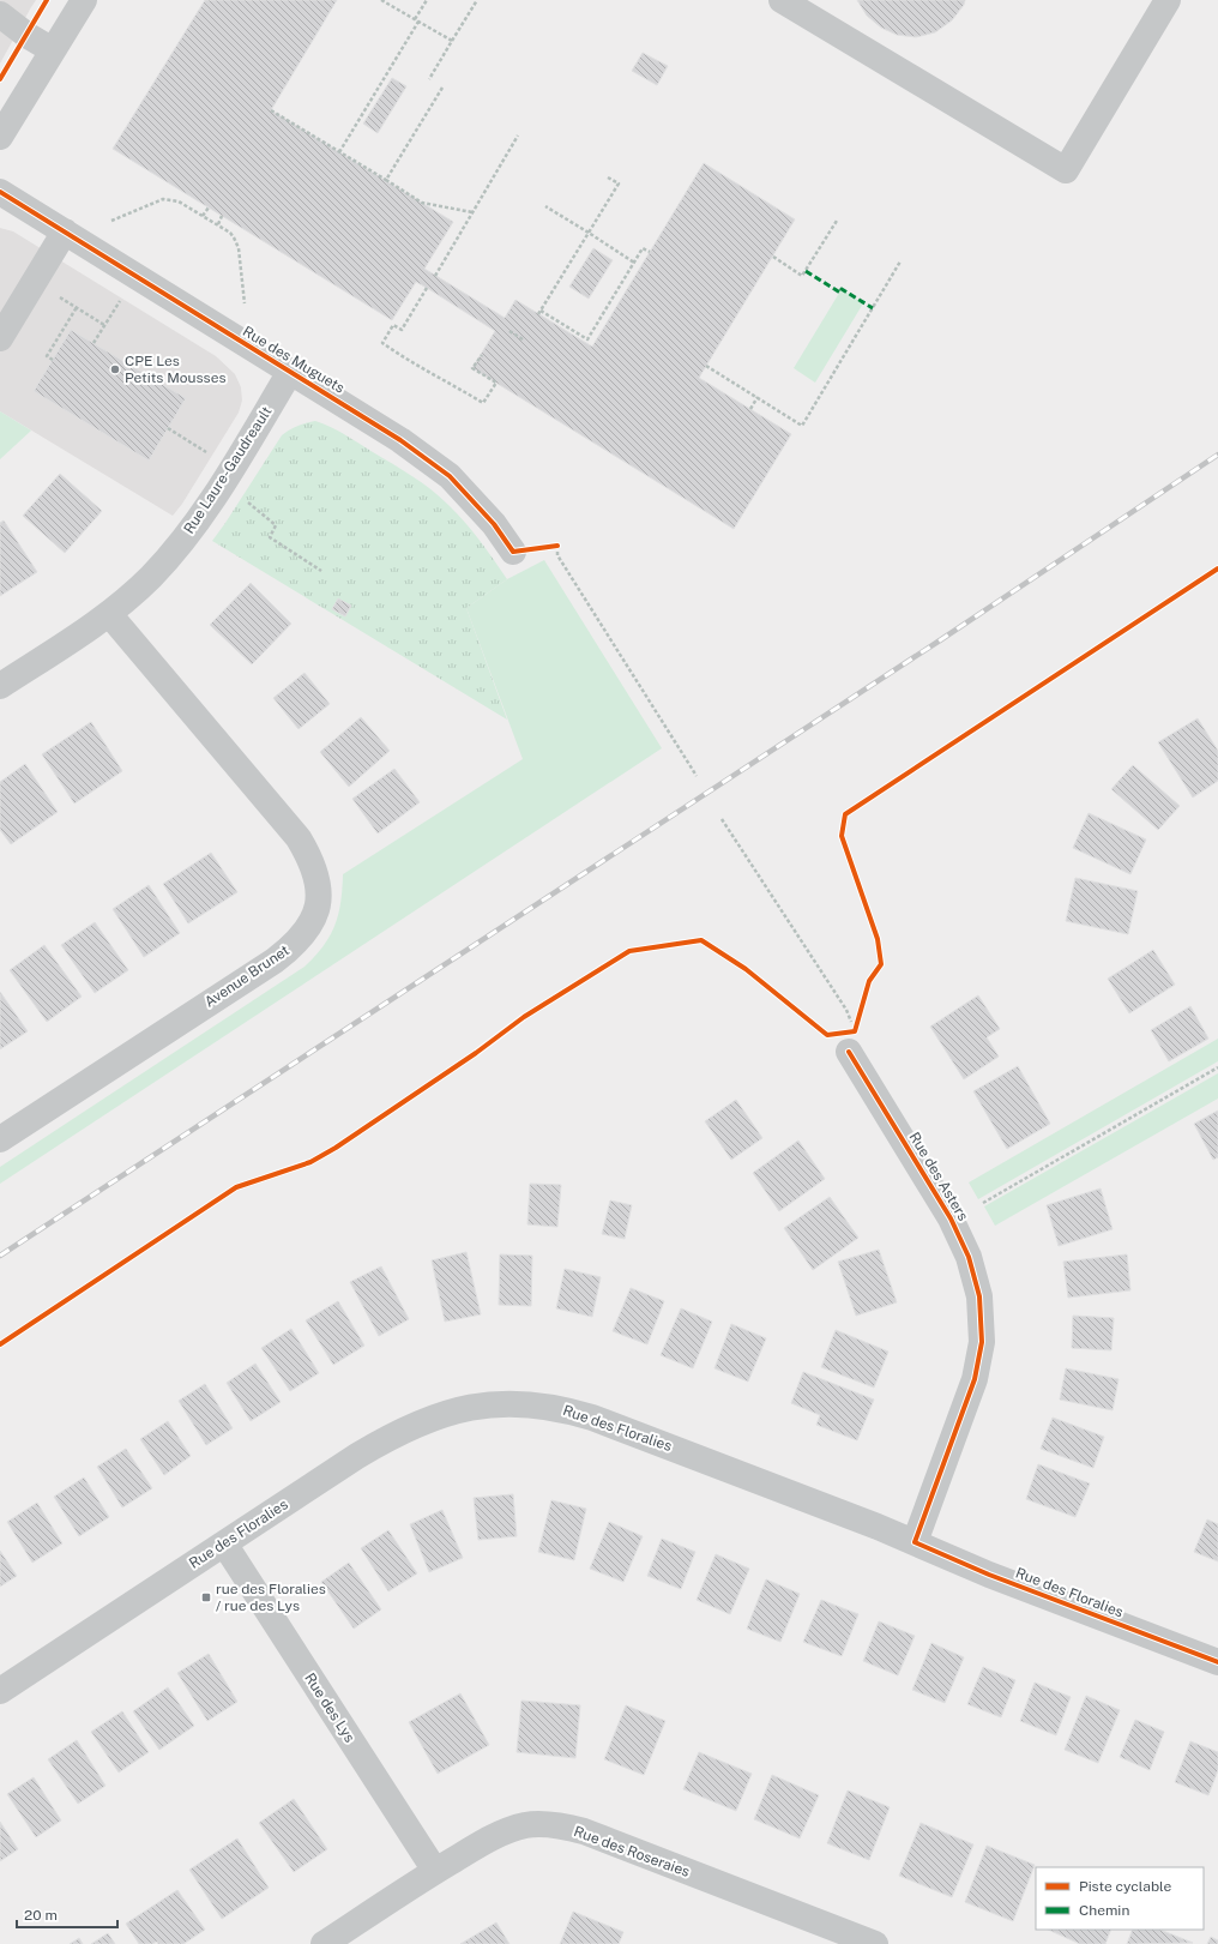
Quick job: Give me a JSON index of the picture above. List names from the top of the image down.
{
  "streets": {
    "street": [
      "Rue des Muguets",
      "Rue Laure-Gaudreault",
      "Avenue Brunet",
      "Rue des Asters",
      "Rue des Floralies",
      "Rue des Lys",
      "Rue des Roseraies"
    ]
  },
  "crossings": [
    ["Rue des Muguets", "Rue Laure-Gaudreault"],
    ["Rue Laure-Gaudreault", "Avenue Brunet"],
    ["Rue des Asters", "Rue des Floralies"],
    ["Rue des Floralies", "Rue des Lys"],
    ["Rue des Lys", "Rue des Roseraies"]
  ],
  "places": {
    "other": ["CPE Les Petits Mousses"],
    "transit": ["rue des Floralies / rue des Lys"]
  },
  "legend": ["Piste cyclable", "Chemin"],
  "scale_bar": "20 m"
}
